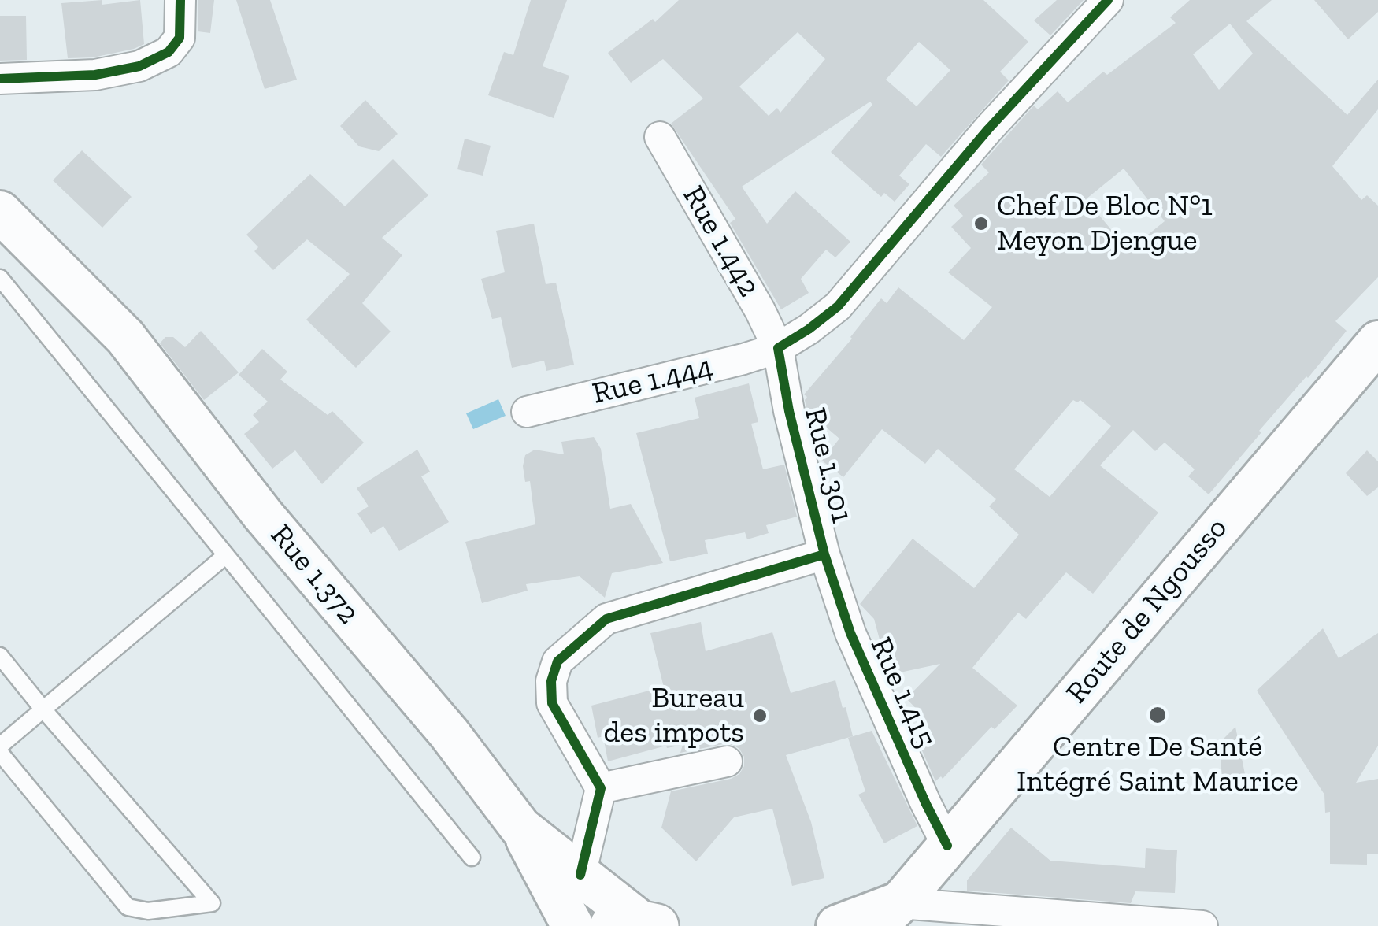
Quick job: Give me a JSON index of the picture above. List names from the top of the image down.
{
  "streets": {
    "main road": ["Rue 1.372", "Route de Ngousso"],
    "street": [
      "Rue 1.442",
      "Rue 1.444",
      "Rue 1.301",
      "Rue 1.415"
    ]
  },
  "crossings": [
    ["Rue 1.442", "Rue 1.444"],
    ["Rue 1.442", "Rue 1.301"],
    ["Rue 1.444", "Rue 1.301"],
    ["Rue 1.301", "Rue 1.415"],
    ["Route de Ngousso", "Rue 1.415"]
  ],
  "places": ["Chef De Bloc N°1 Meyon Djengue", "Centre De Santé Intégré Saint Maurice", "Bureau des impots"]
}
